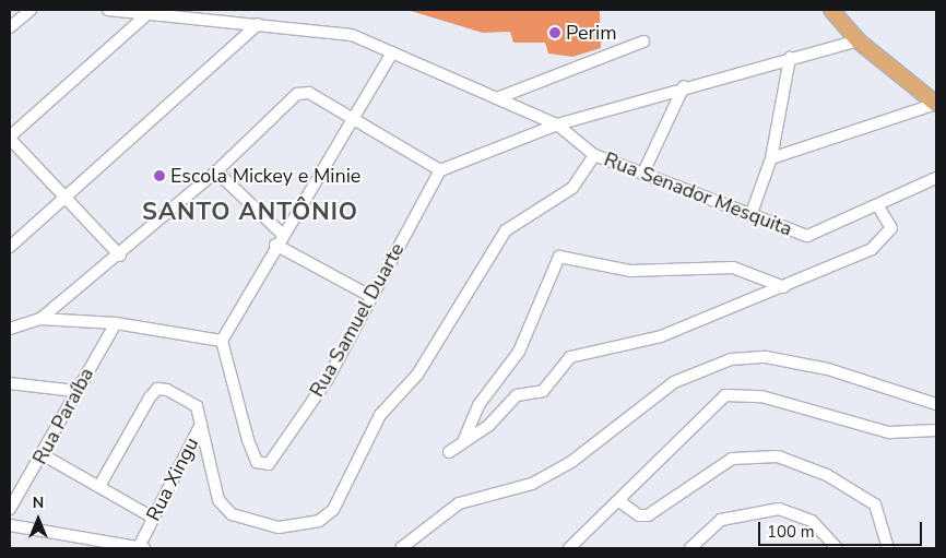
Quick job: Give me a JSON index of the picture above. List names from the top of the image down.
{
  "streets": {
    "street": [
      "Rua Senador Mesquita",
      "Rua Samuel Duarte",
      "Rua Paraíba",
      "Rua Xingu"
    ]
  },
  "districts": ["SANTO ANTÔNIO"],
  "places": ["Perim", "Escola Mickey e Minie"],
  "scale_bar": "100 m",
  "north": "top"
}
